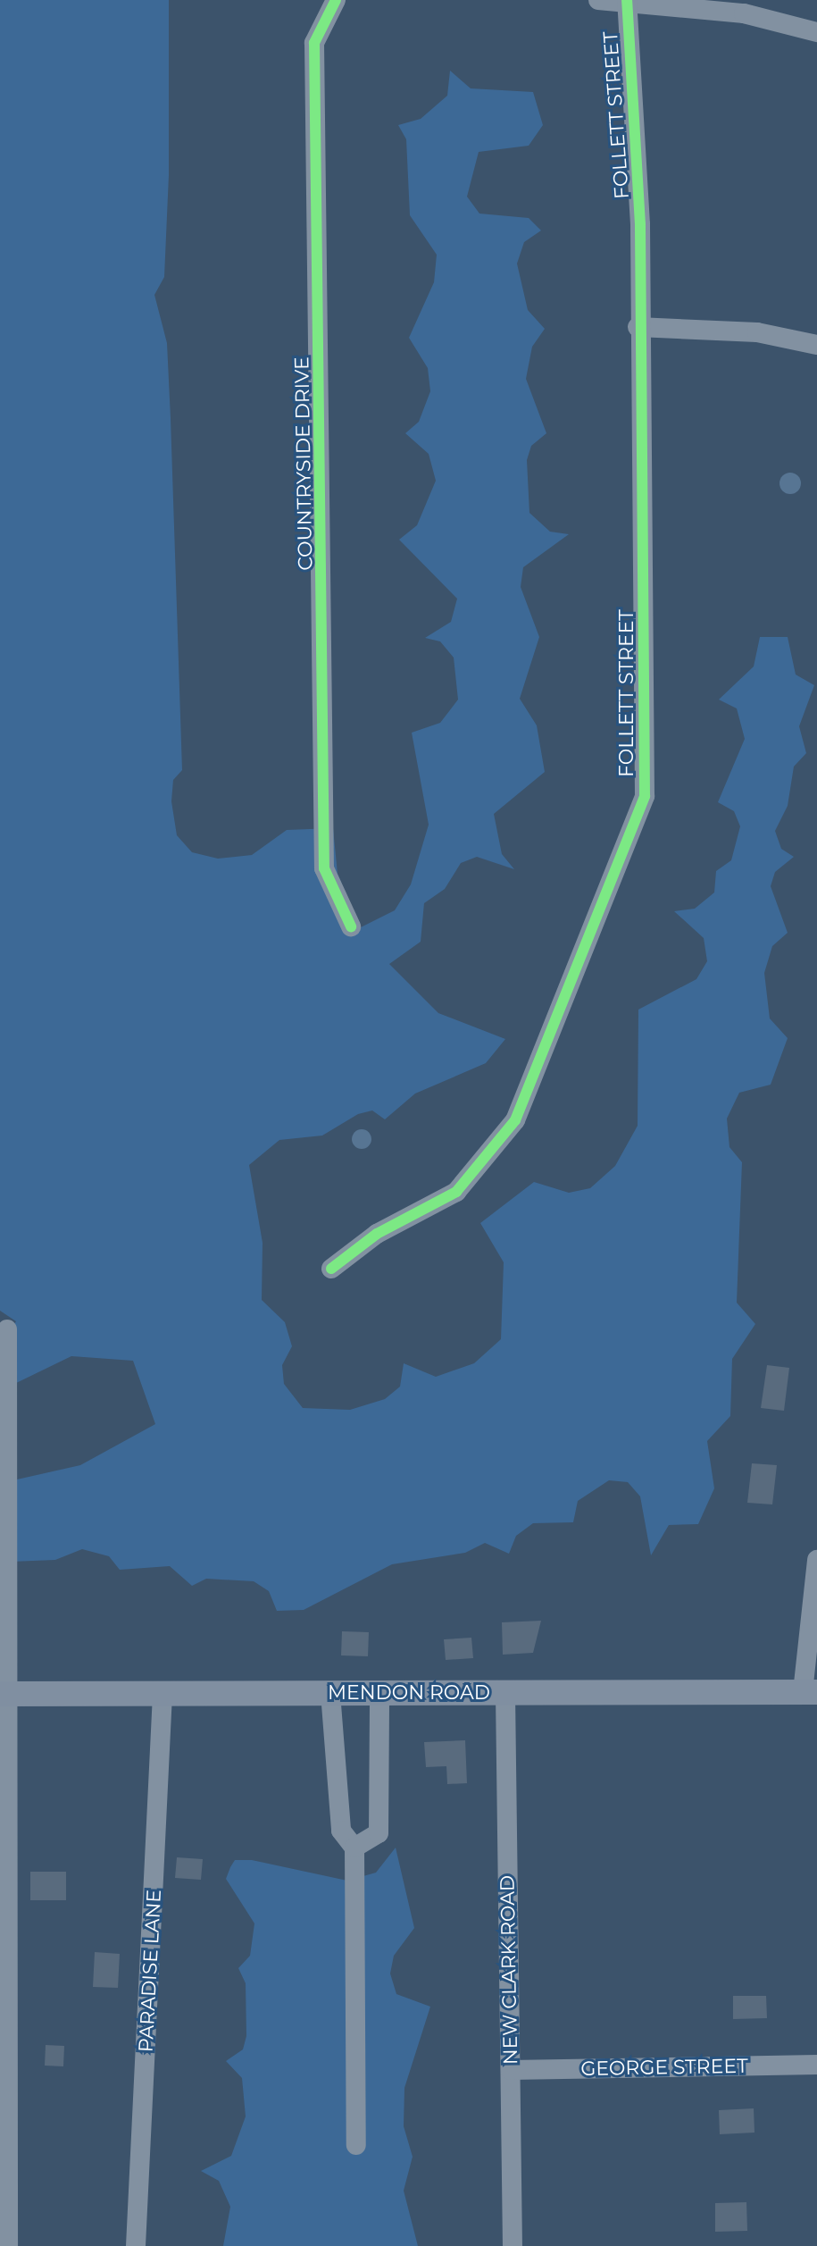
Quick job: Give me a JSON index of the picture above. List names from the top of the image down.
{
  "streets": {
    "main road": ["MENDON ROAD"],
    "street": [
      "FOLLETT STREET",
      "COUNTRYSIDE DRIVE",
      "NEW CLARK ROAD",
      "PARADISE LANE",
      "GEORGE STREET"
    ]
  },
  "crossings": [
    ["MENDON ROAD", "NEW CLARK ROAD"],
    ["MENDON ROAD", "PARADISE LANE"],
    ["NEW CLARK ROAD", "GEORGE STREET"]
  ]
}
